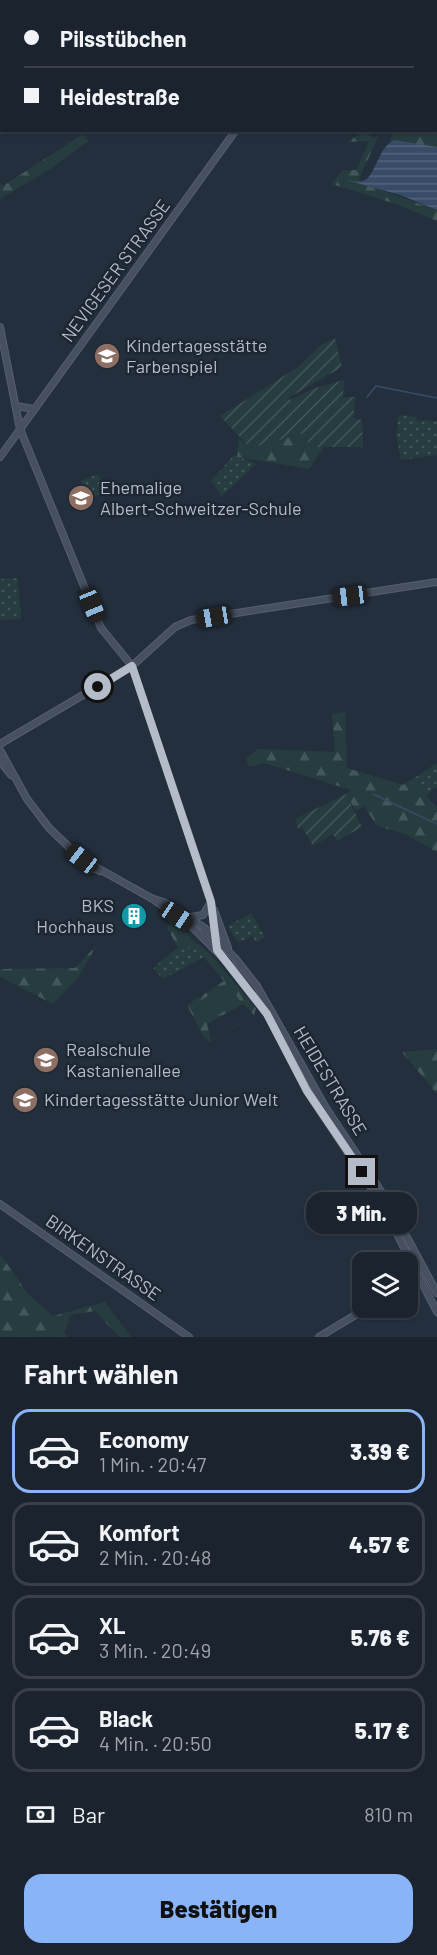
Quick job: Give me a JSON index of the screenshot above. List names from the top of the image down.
{
  "streets": {
    "main road": ["NEVIGESER STRASSE", "HEIDESTRASSE", "BIRKENSTRASSE"]
  },
  "places": {
    "school or university": [
      "Kindertagesstätte Farbenspiel",
      "Ehemalige Albert-Schweitzer-Schule",
      "Realschule Kastanienallee",
      "Kindertagesstätte Junior Welt"
    ],
    "building": ["BKS Hochhaus"]
  },
  "page": {
    "banner": ["Pilsstübchen", "Heidestraße"],
    "bubble": "3 Min.",
    "heading": "Fahrt wählen",
    "list": [
      {
        "name": "Economy",
        "note": "1 Min. · 20:47",
        "value": "3.39 €"
      },
      {
        "name": "Komfort",
        "note": "2 Min. · 20:48",
        "value": "4.57 €"
      },
      {
        "name": "XL",
        "note": "3 Min. · 20:49",
        "value": "5.76 €"
      },
      {
        "name": "Black",
        "note": "4 Min. · 20:50",
        "value": "5.17 €"
      }
    ],
    "pay": ["Bar", "810 m"],
    "buttons": "Bestätigen"
  }
}
